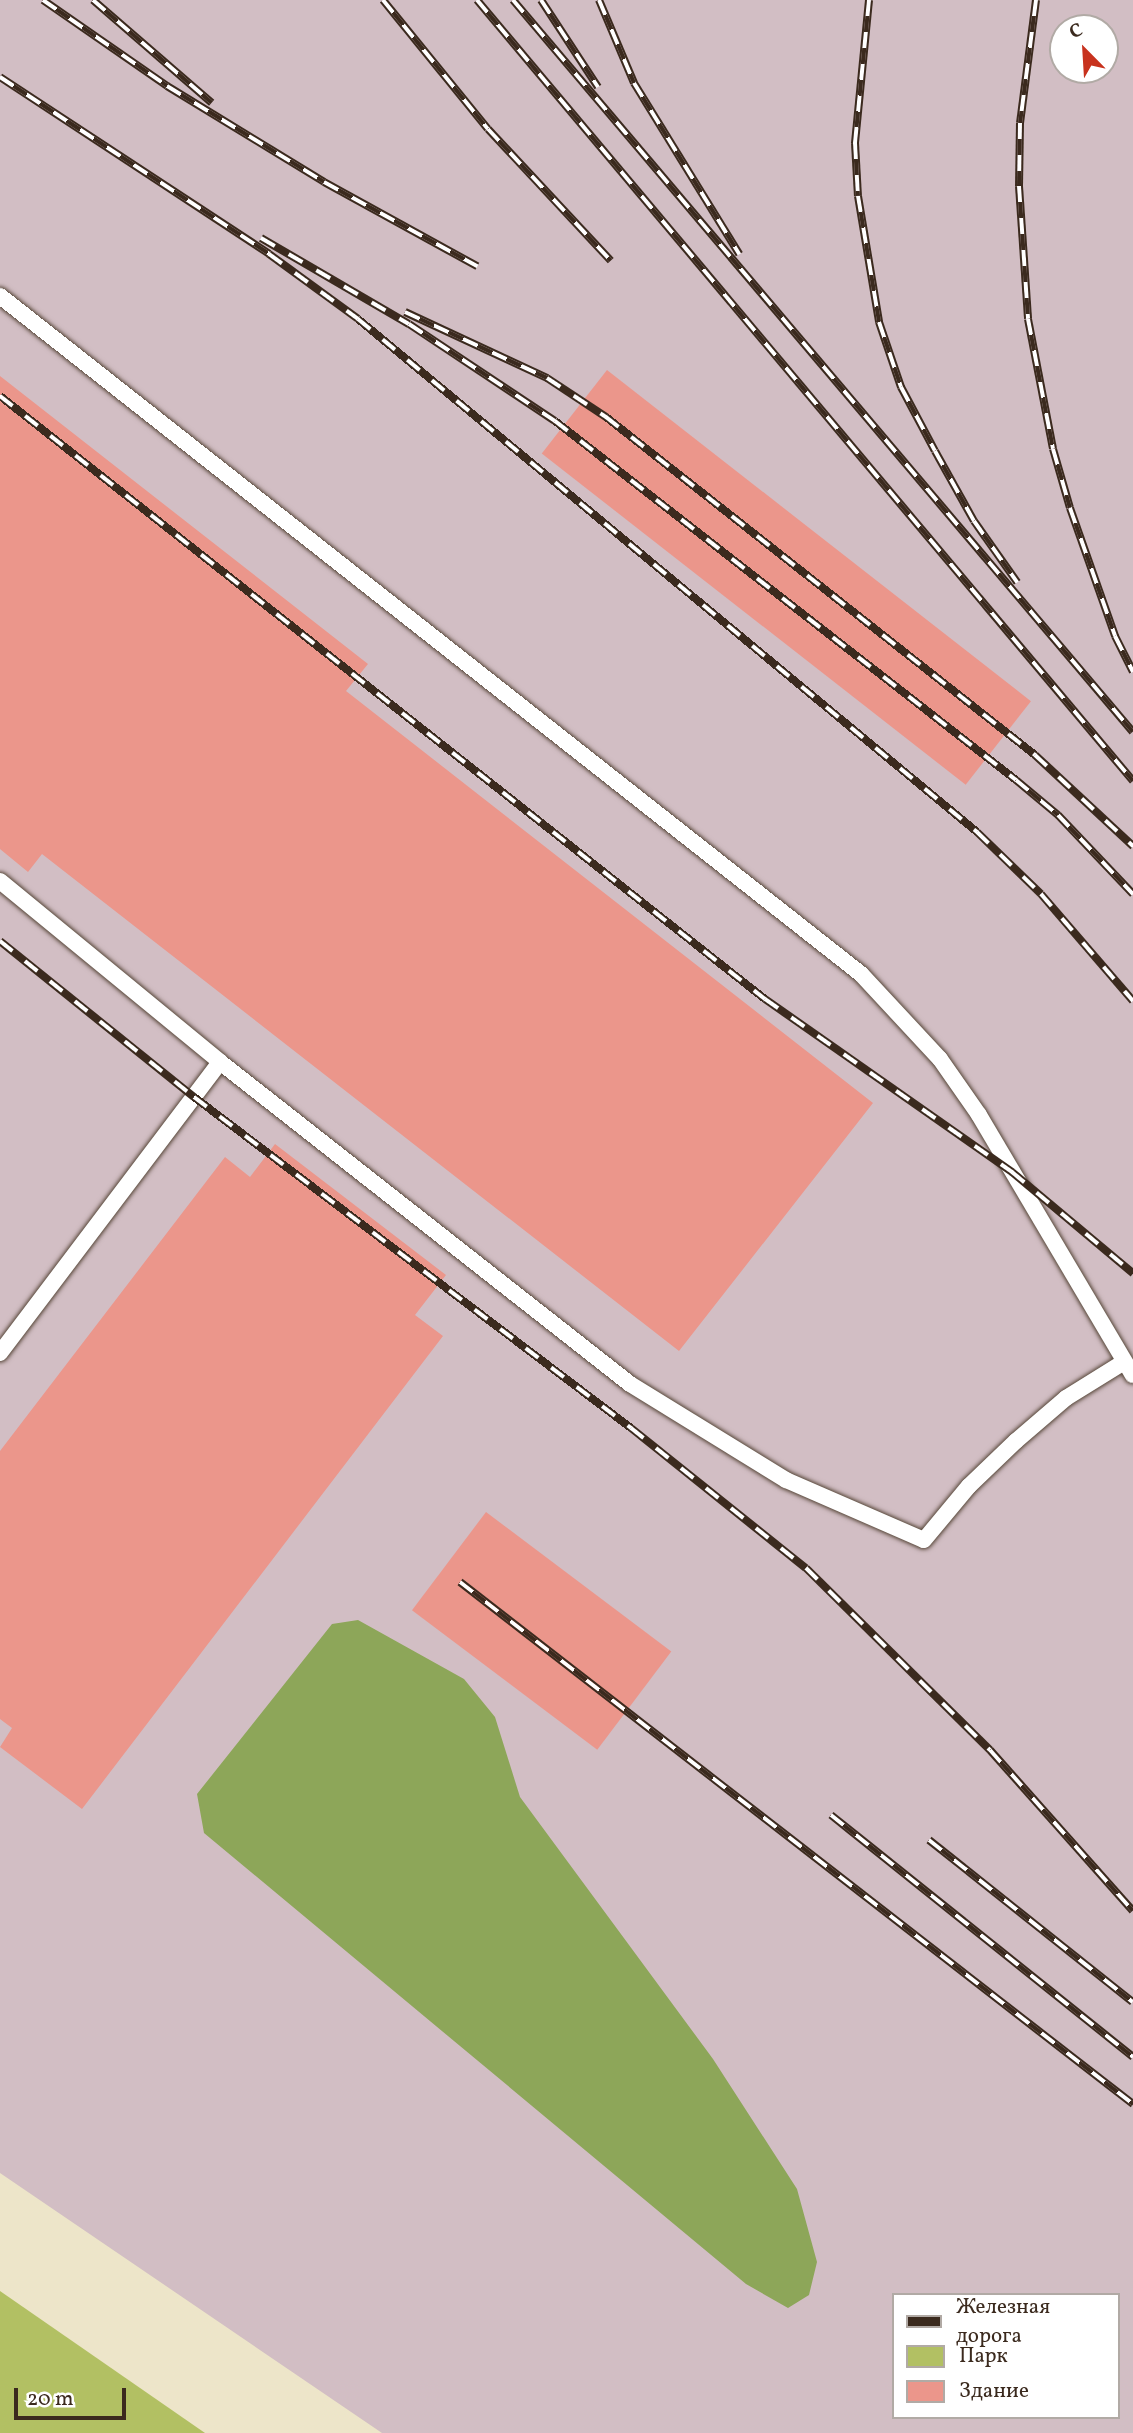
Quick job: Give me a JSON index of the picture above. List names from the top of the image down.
{
  "legend": ["Железная дорога", "Парк", "Здание"],
  "scale_bar": "20 m",
  "north": "top left"
}
